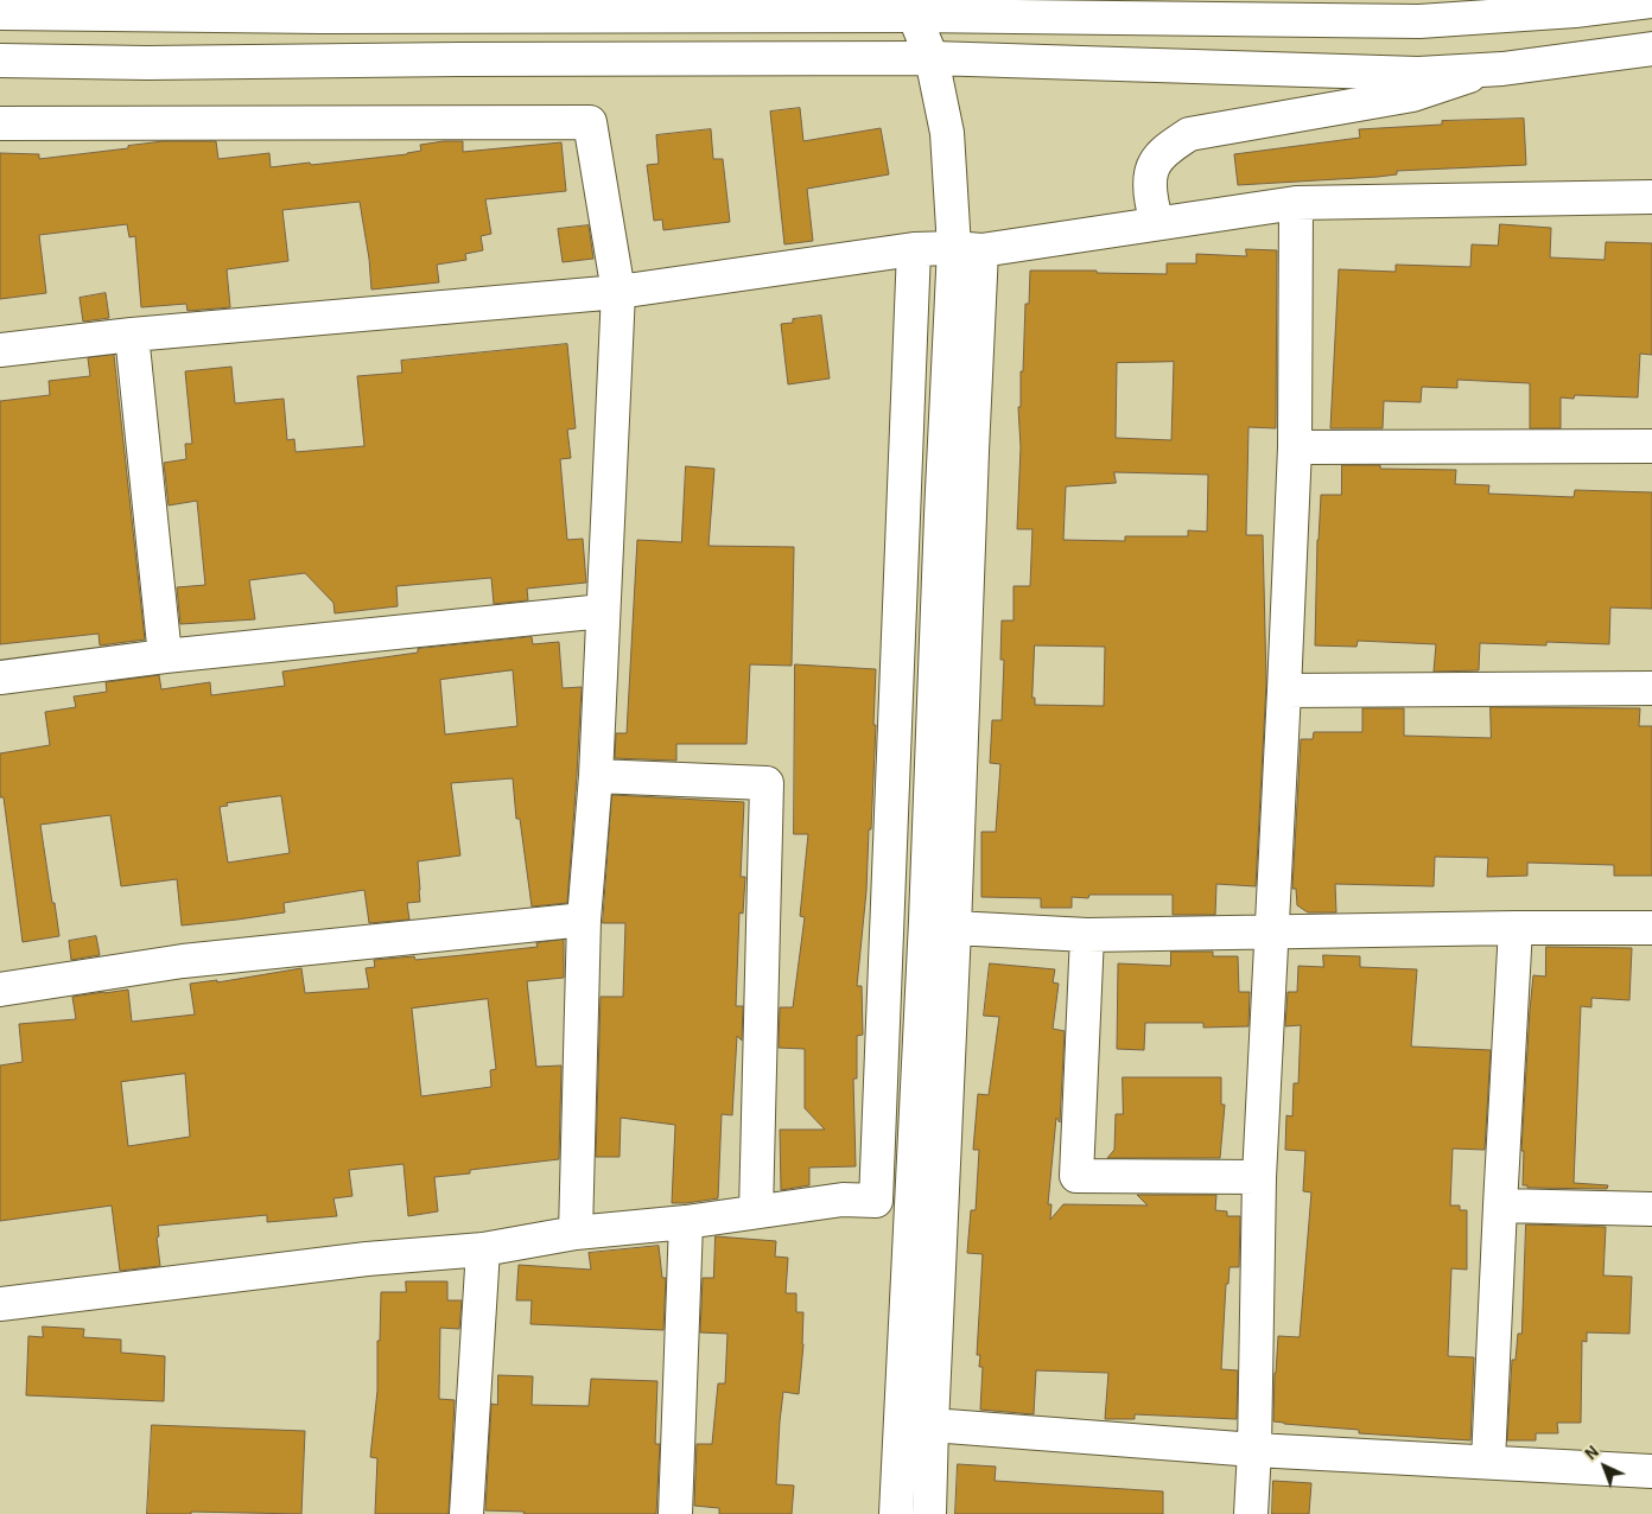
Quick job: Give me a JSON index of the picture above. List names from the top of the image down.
{
  "north": "top left"
}
